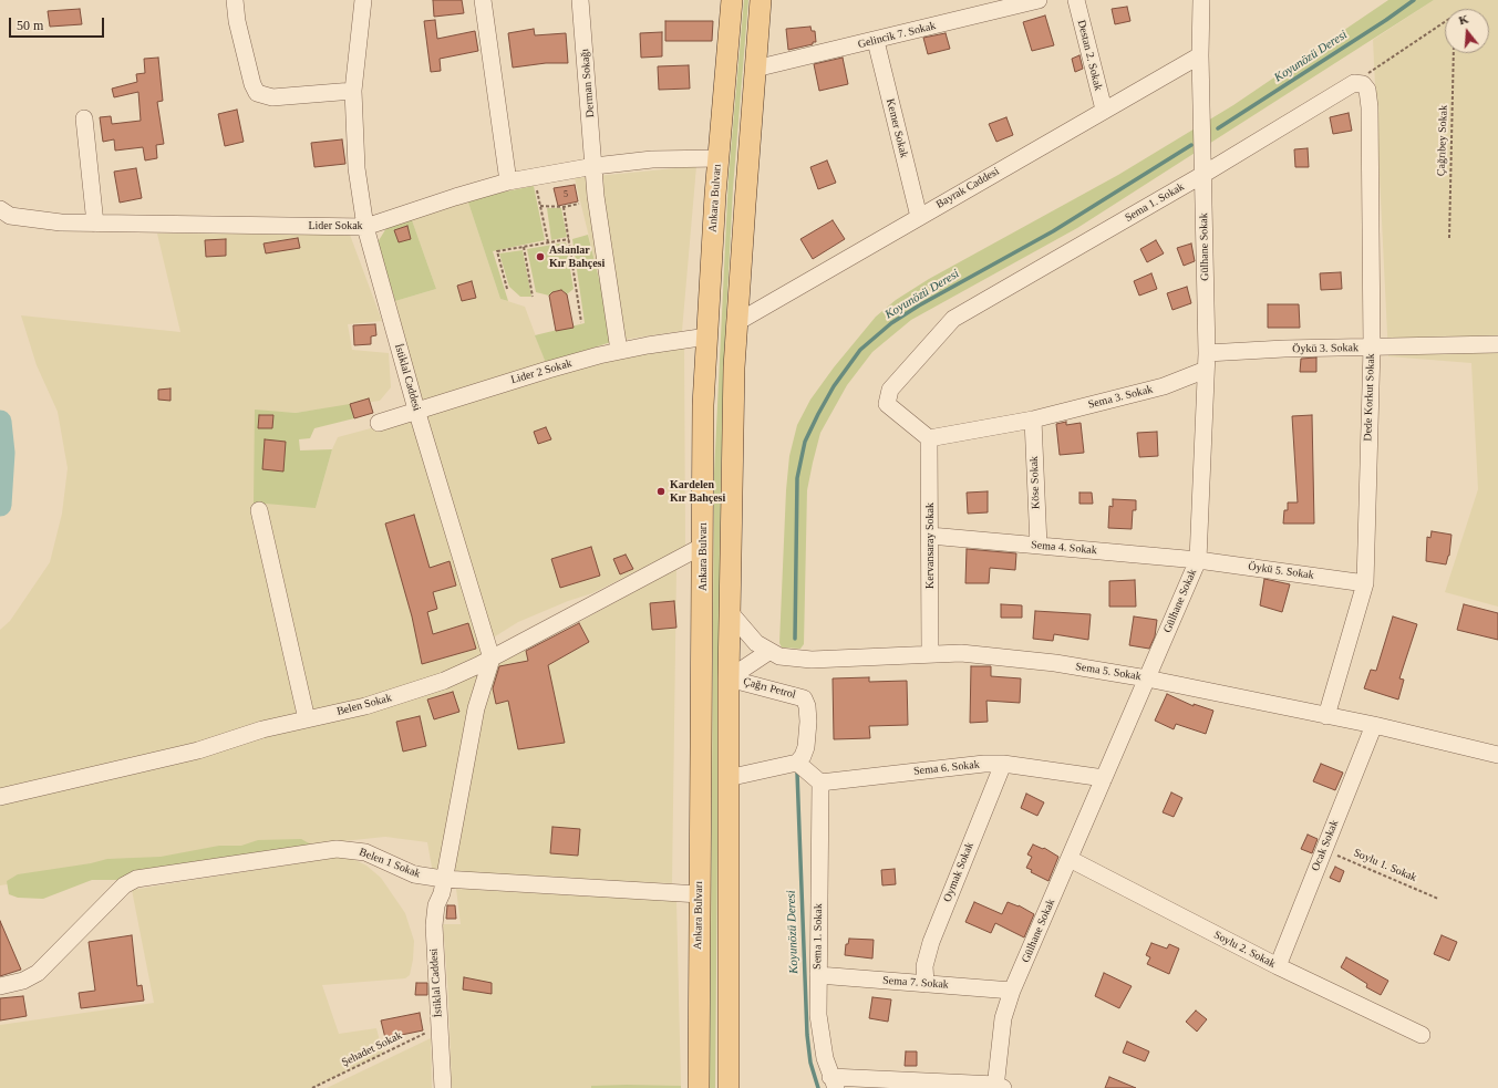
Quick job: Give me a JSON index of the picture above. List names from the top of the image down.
{
  "streets": {
    "main road": ["Ankara Bulvarı"],
    "street": [
      "Gelincik 7. Sokak",
      "Destan 2. Sokak",
      "Derman Sokağı",
      "Kemer Sokak",
      "Bayrak Caddesi",
      "Sema 1. Sokak",
      "Lider Sokak",
      "Gülhane Sokak",
      "Öykü 3. Sokak",
      "Lider 2 Sokak",
      "İstiklal Caddesi",
      "Sema 3. Sokak",
      "Dede Korkut Sokak",
      "Köse Sokak",
      "Kervansaray Sokak",
      "Sema 4. Sokak",
      "Öykü 5. Sokak",
      "Sema 5. Sokak",
      "Çağrı Petrol",
      "Belen Sokak",
      "Sema 6. Sokak",
      "Ocak Sokak",
      "Belen 1 Sokak",
      "Oymak Sokak",
      "Soylu 2. Sokak",
      "Sema 7. Sokak"
    ],
    "path": ["Çağrıbey Sokak", "Soylu 1. Sokak", "Şehadet Sokak"]
  },
  "crossings": [
    ["Gelincik 7. Sokak", "Kemer Sokak"],
    ["Destan 2. Sokak", "Bayrak Caddesi"],
    ["Derman Sokağı", "Lider Sokak"],
    ["Derman Sokağı", "Lider 2 Sokak"],
    ["Kemer Sokak", "Bayrak Caddesi"],
    ["Bayrak Caddesi", "Gülhane Sokak"],
    ["Ankara Bulvarı", "Lider Sokak"],
    ["Ankara Bulvarı", "Lider 2 Sokak"],
    ["Ankara Bulvarı", "Belen Sokak"],
    ["Ankara Bulvarı", "Belen 1 Sokak"],
    ["Sema 1. Sokak", "Gülhane Sokak"],
    ["Sema 1. Sokak", "Sema 3. Sokak"],
    ["Sema 1. Sokak", "Dede Korkut Sokak"],
    ["Sema 1. Sokak", "Kervansaray Sokak"],
    ["Sema 1. Sokak", "Sema 6. Sokak"],
    ["Sema 1. Sokak", "Sema 7. Sokak"],
    ["Lider Sokak", "İstiklal Caddesi"],
    ["Gülhane Sokak", "Öykü 3. Sokak"],
    ["Gülhane Sokak", "Sema 3. Sokak"],
    ["Gülhane Sokak", "Sema 4. Sokak"],
    ["Gülhane Sokak", "Öykü 5. Sokak"],
    ["Gülhane Sokak", "Sema 5. Sokak"],
    ["Gülhane Sokak", "Sema 6. Sokak"],
    ["Gülhane Sokak", "Soylu 2. Sokak"],
    ["Gülhane Sokak", "Sema 7. Sokak"],
    ["Öykü 3. Sokak", "Sema 3. Sokak"],
    ["Öykü 3. Sokak", "Dede Korkut Sokak"],
    ["Lider 2 Sokak", "İstiklal Caddesi"],
    ["İstiklal Caddesi", "Belen Sokak"],
    ["İstiklal Caddesi", "Belen 1 Sokak"],
    ["İstiklal Caddesi", "Şehadet Sokak"],
    ["Sema 3. Sokak", "Köse Sokak"],
    ["Sema 3. Sokak", "Kervansaray Sokak"],
    ["Dede Korkut Sokak", "Öykü 5. Sokak"],
    ["Dede Korkut Sokak", "Sema 5. Sokak"],
    ["Köse Sokak", "Sema 4. Sokak"],
    ["Kervansaray Sokak", "Sema 4. Sokak"],
    ["Kervansaray Sokak", "Sema 5. Sokak"],
    ["Sema 4. Sokak", "Öykü 5. Sokak"],
    ["Sema 5. Sokak", "Ocak Sokak"],
    ["Sema 6. Sokak", "Oymak Sokak"],
    ["Ocak Sokak", "Soylu 1. Sokak"],
    ["Ocak Sokak", "Soylu 2. Sokak"],
    ["Oymak Sokak", "Sema 7. Sokak"]
  ],
  "water": ["Koyunözü Deresi"],
  "places": ["Aslanlar Kır Bahçesi", "Kardelen Kır Bahçesi"],
  "house_numbers": ["5"],
  "scale_bar": "50 m",
  "north": "top"
}
